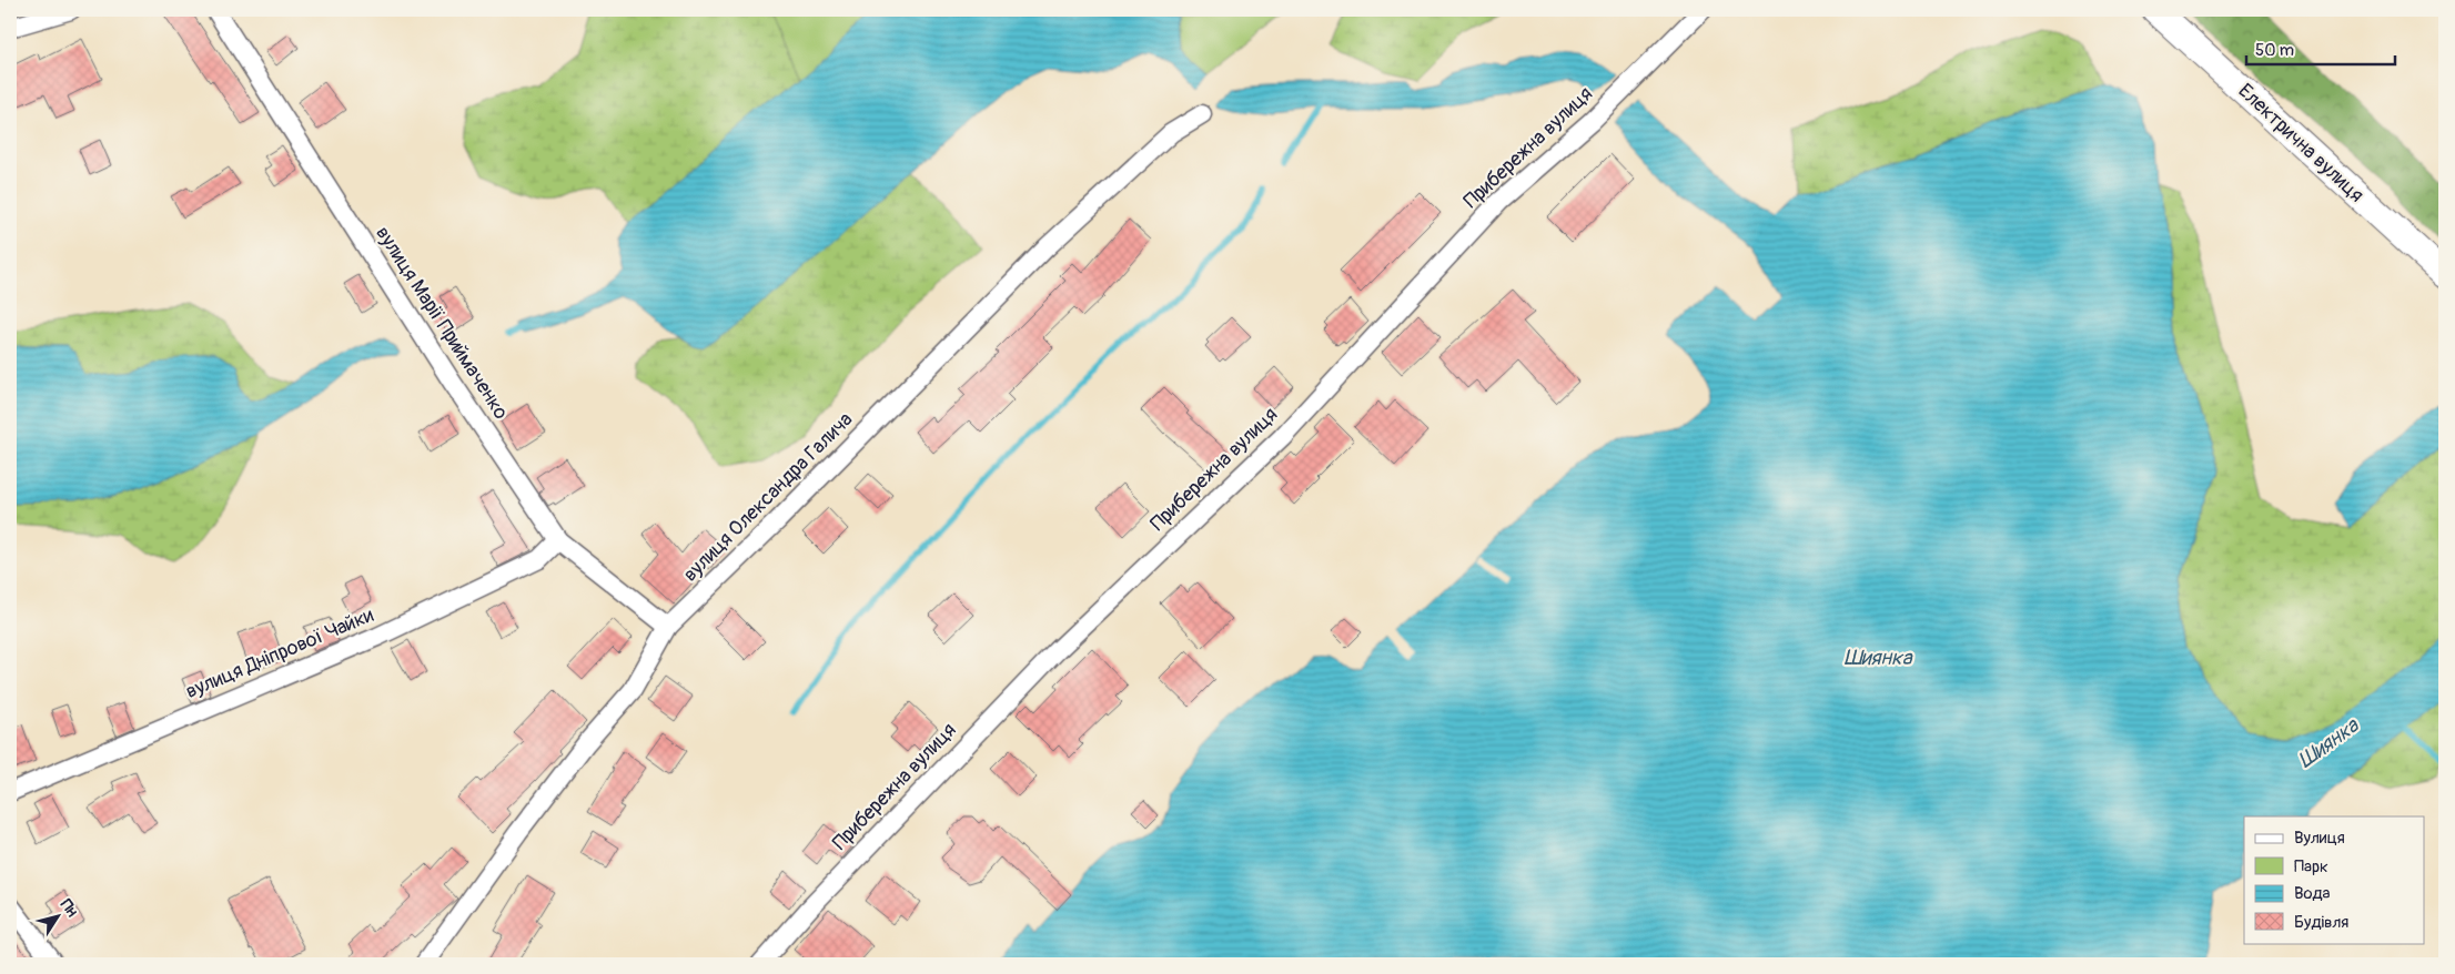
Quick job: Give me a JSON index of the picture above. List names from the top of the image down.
{
  "streets": {
    "street": [
      "Електрична вулиця",
      "Прибережна вулиця",
      "вулиця Марії Приймаченко",
      "вулиця Олександра Галича",
      "вулиця Дніпрової Чайки"
    ]
  },
  "crossings": [
    ["вулиця Марії Приймаченко", "вулиця Олександра Галича"],
    ["вулиця Марії Приймаченко", "вулиця Дніпрової Чайки"]
  ],
  "water": ["Шиянка"],
  "legend": [
    "Вулиця",
    "Парк",
    "Вода",
    "Будівля"
  ],
  "scale_bar": "50 m",
  "north": "top right"
}
